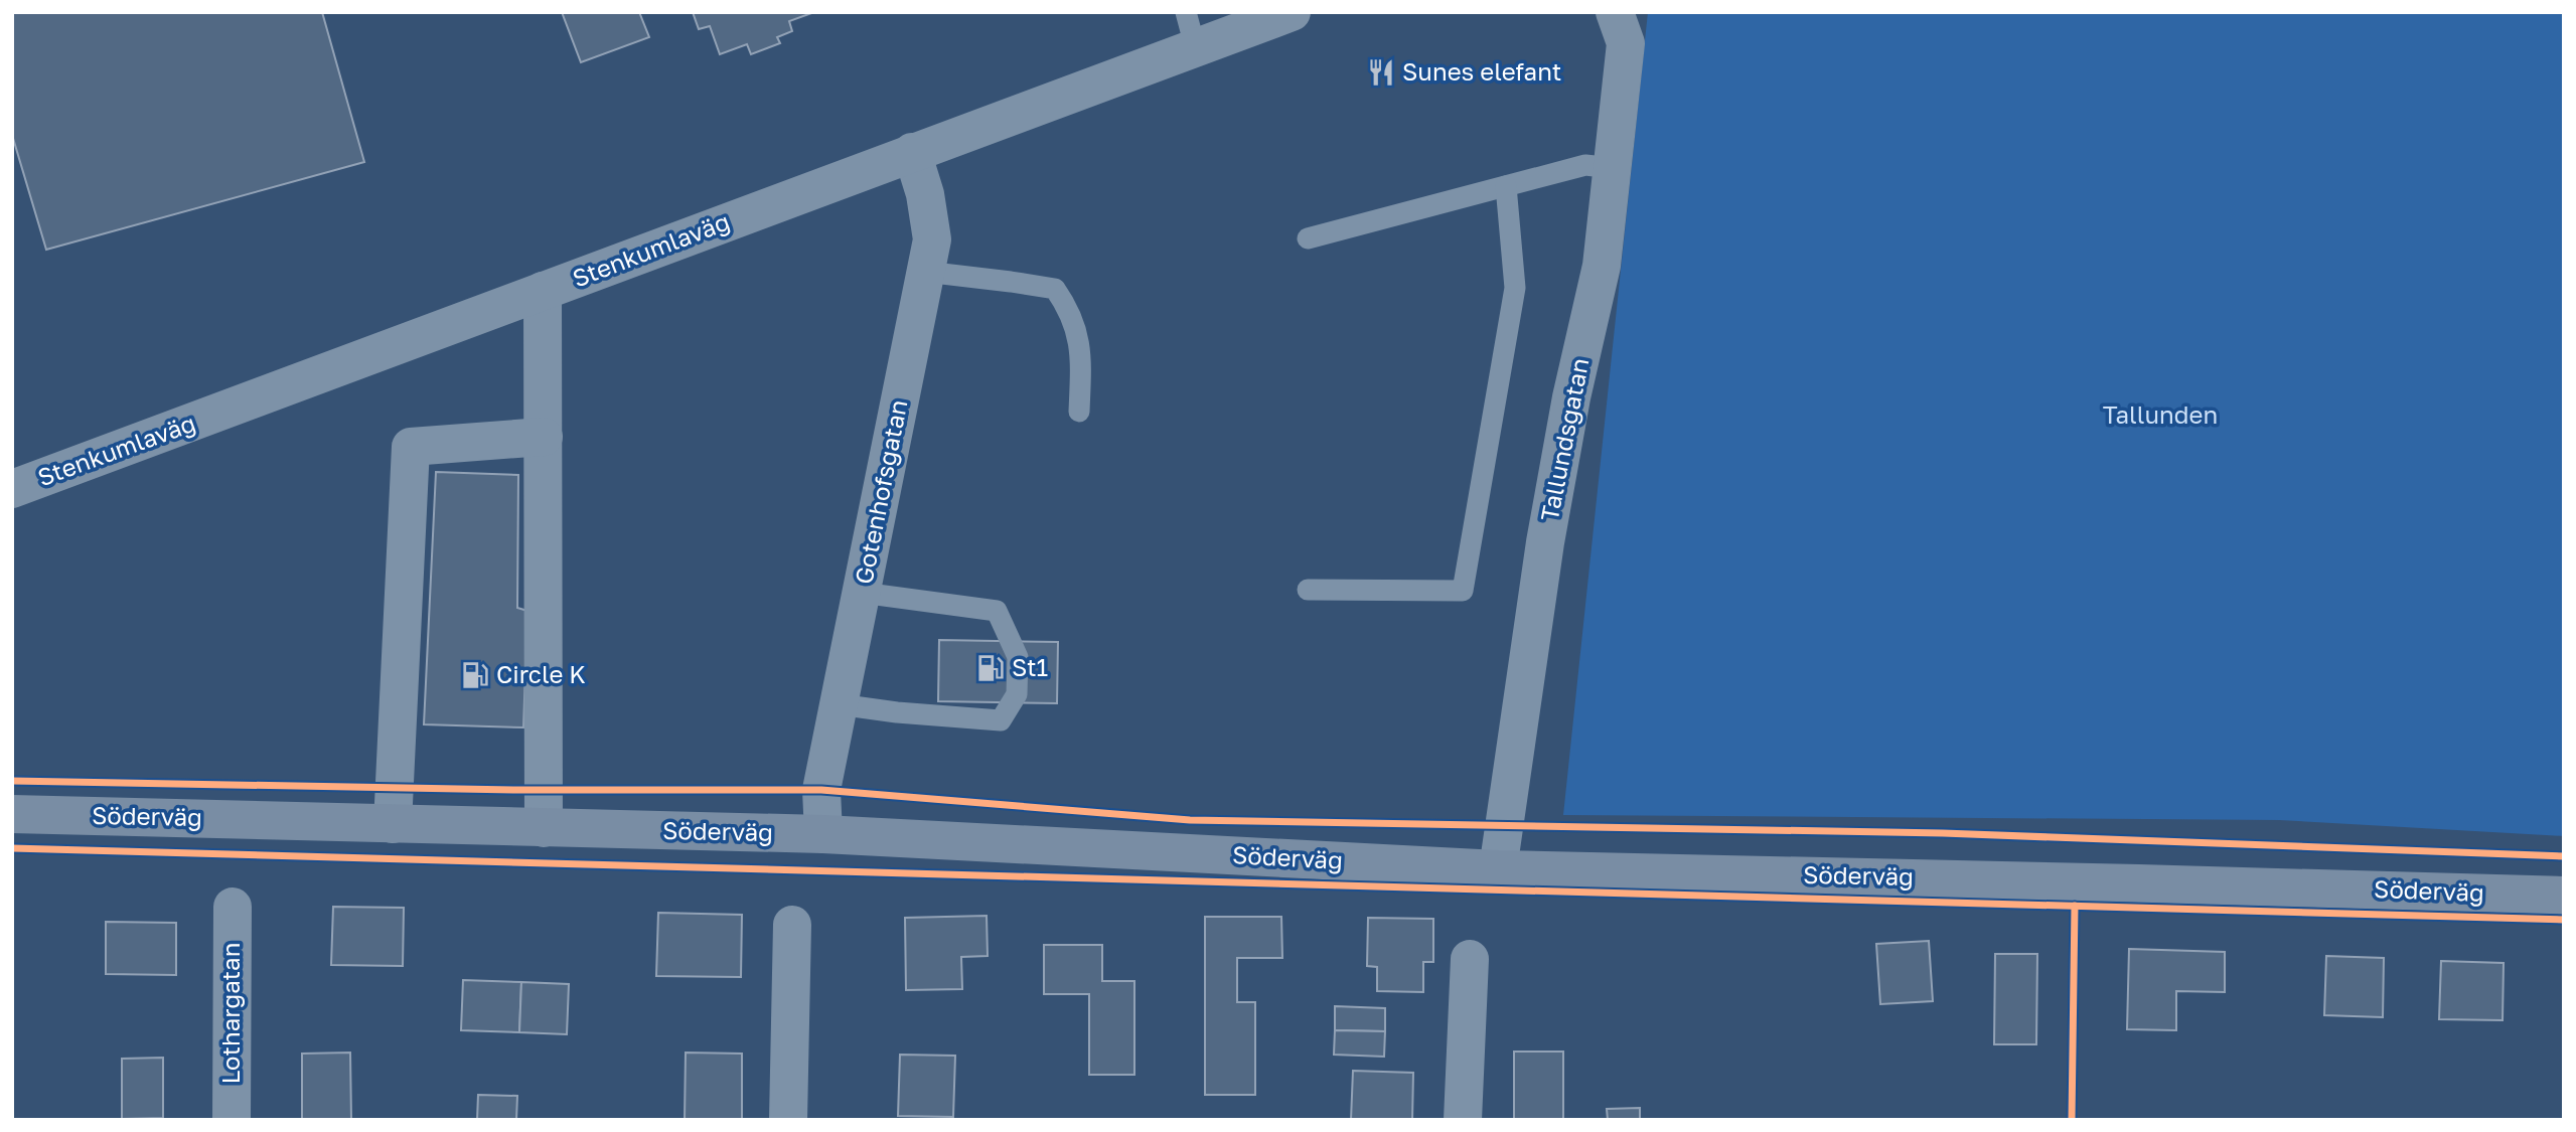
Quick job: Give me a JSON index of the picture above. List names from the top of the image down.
{
  "streets": {
    "main road": ["Söderväg"],
    "street": [
      "Stenkumlaväg",
      "Tallundsgatan",
      "Gotenhofsgatan",
      "Lothargatan"
    ]
  },
  "crossings": [
    ["Stenkumlaväg", "Gotenhofsgatan"],
    ["Tallundsgatan", "Söderväg"],
    ["Gotenhofsgatan", "Söderväg"]
  ],
  "parks": ["Tallunden"],
  "places": {
    "restaurant": ["Sunes elefant"],
    "fuel station": ["St1", "Circle K"]
  }
}
